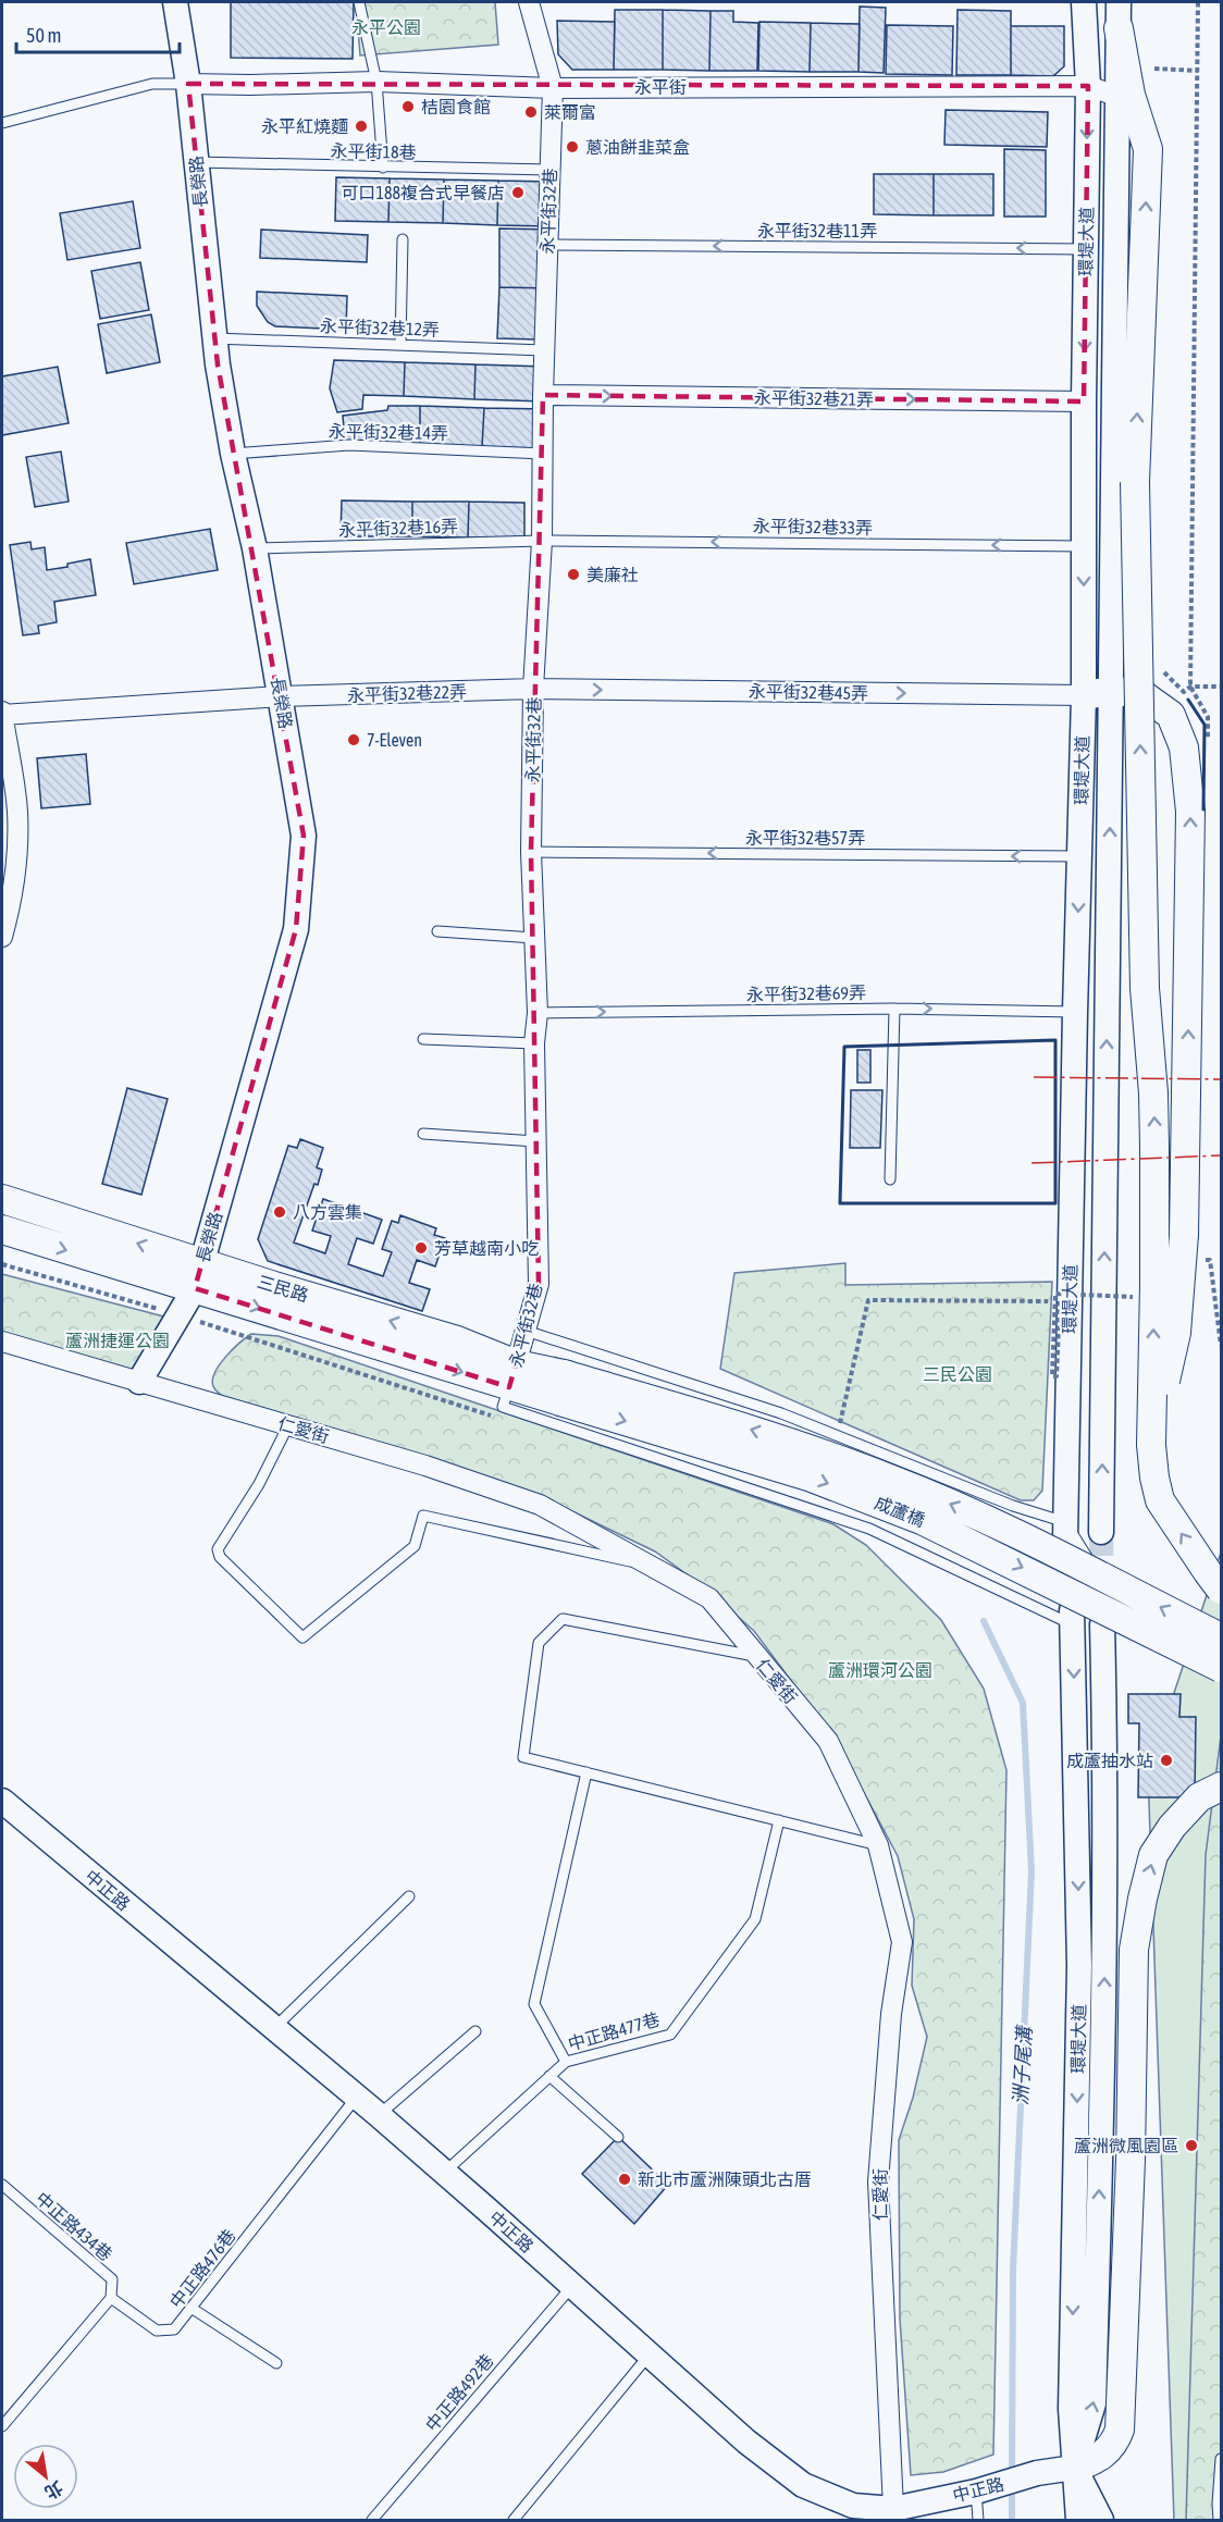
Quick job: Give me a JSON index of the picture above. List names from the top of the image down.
{
  "streets": {
    "main road": ["三民路", "成蘆橋"],
    "street": [
      "永平街",
      "長榮路",
      "永平街32巷",
      "環堤大道",
      "永平街32巷21弄",
      "永平街32巷45弄",
      "永平街32巷22弄",
      "仁愛街",
      "中正路"
    ],
    "lane": [
      "永平街18巷",
      "永平街32巷11弄",
      "永平街32巷12弄",
      "永平街32巷14弄",
      "永平街32巷33弄",
      "永平街32巷16弄",
      "永平街32巷57弄",
      "永平街32巷69弄",
      "中正路477巷",
      "中正路434巷",
      "中正路476巷",
      "中正路492巷"
    ]
  },
  "crossings": [
    ["永平街", "長榮路"],
    ["永平街", "永平街32巷"],
    ["永平街", "環堤大道"],
    ["永平街18巷", "長榮路"],
    ["永平街18巷", "永平街32巷"],
    ["長榮路", "永平街32巷12弄"],
    ["長榮路", "永平街32巷14弄"],
    ["長榮路", "永平街32巷16弄"],
    ["長榮路", "永平街32巷22弄"],
    ["長榮路", "三民路"],
    ["長榮路", "仁愛街"],
    ["永平街32巷", "永平街32巷11弄"],
    ["永平街32巷", "永平街32巷12弄"],
    ["永平街32巷", "永平街32巷21弄"],
    ["永平街32巷", "永平街32巷14弄"],
    ["永平街32巷", "永平街32巷33弄"],
    ["永平街32巷", "永平街32巷16弄"],
    ["永平街32巷", "永平街32巷45弄"],
    ["永平街32巷", "永平街32巷22弄"],
    ["永平街32巷", "永平街32巷57弄"],
    ["永平街32巷", "永平街32巷69弄"],
    ["永平街32巷", "三民路"],
    ["永平街32巷11弄", "環堤大道"],
    ["環堤大道", "永平街32巷21弄"],
    ["環堤大道", "永平街32巷33弄"],
    ["環堤大道", "永平街32巷45弄"],
    ["環堤大道", "永平街32巷57弄"],
    ["環堤大道", "永平街32巷69弄"],
    ["環堤大道", "中正路"],
    ["永平街32巷33弄", "永平街32巷16弄"],
    ["永平街32巷45弄", "永平街32巷22弄"],
    ["三民路", "成蘆橋"],
    ["仁愛街", "中正路"],
    ["中正路", "中正路477巷"],
    ["中正路", "中正路476巷"],
    ["中正路", "中正路492巷"],
    ["中正路434巷", "中正路476巷"]
  ],
  "one_way": [
    "永平街32巷11弄",
    "永平街32巷21弄",
    "永平街32巷33弄",
    "永平街32巷45弄",
    "永平街32巷57弄",
    "永平街32巷69弄"
  ],
  "water": ["洲子尾溝"],
  "parks": [
    "永平公園",
    "蘆洲捷運公園",
    "三民公園",
    "蘆洲環河公園"
  ],
  "places": [
    "桔園食館",
    "萊爾富",
    "永平紅燒麵",
    "蔥油餅韭菜盒",
    "可口188複合式早餐店",
    "美廉社",
    "7-Eleven",
    "八方雲集",
    "芳草越南小吃",
    "成蘆抽水站",
    "蘆洲微風園區",
    "新北市蘆洲陳頭北古厝"
  ],
  "scale_bar": "50 m",
  "north": "bottom right"
}
